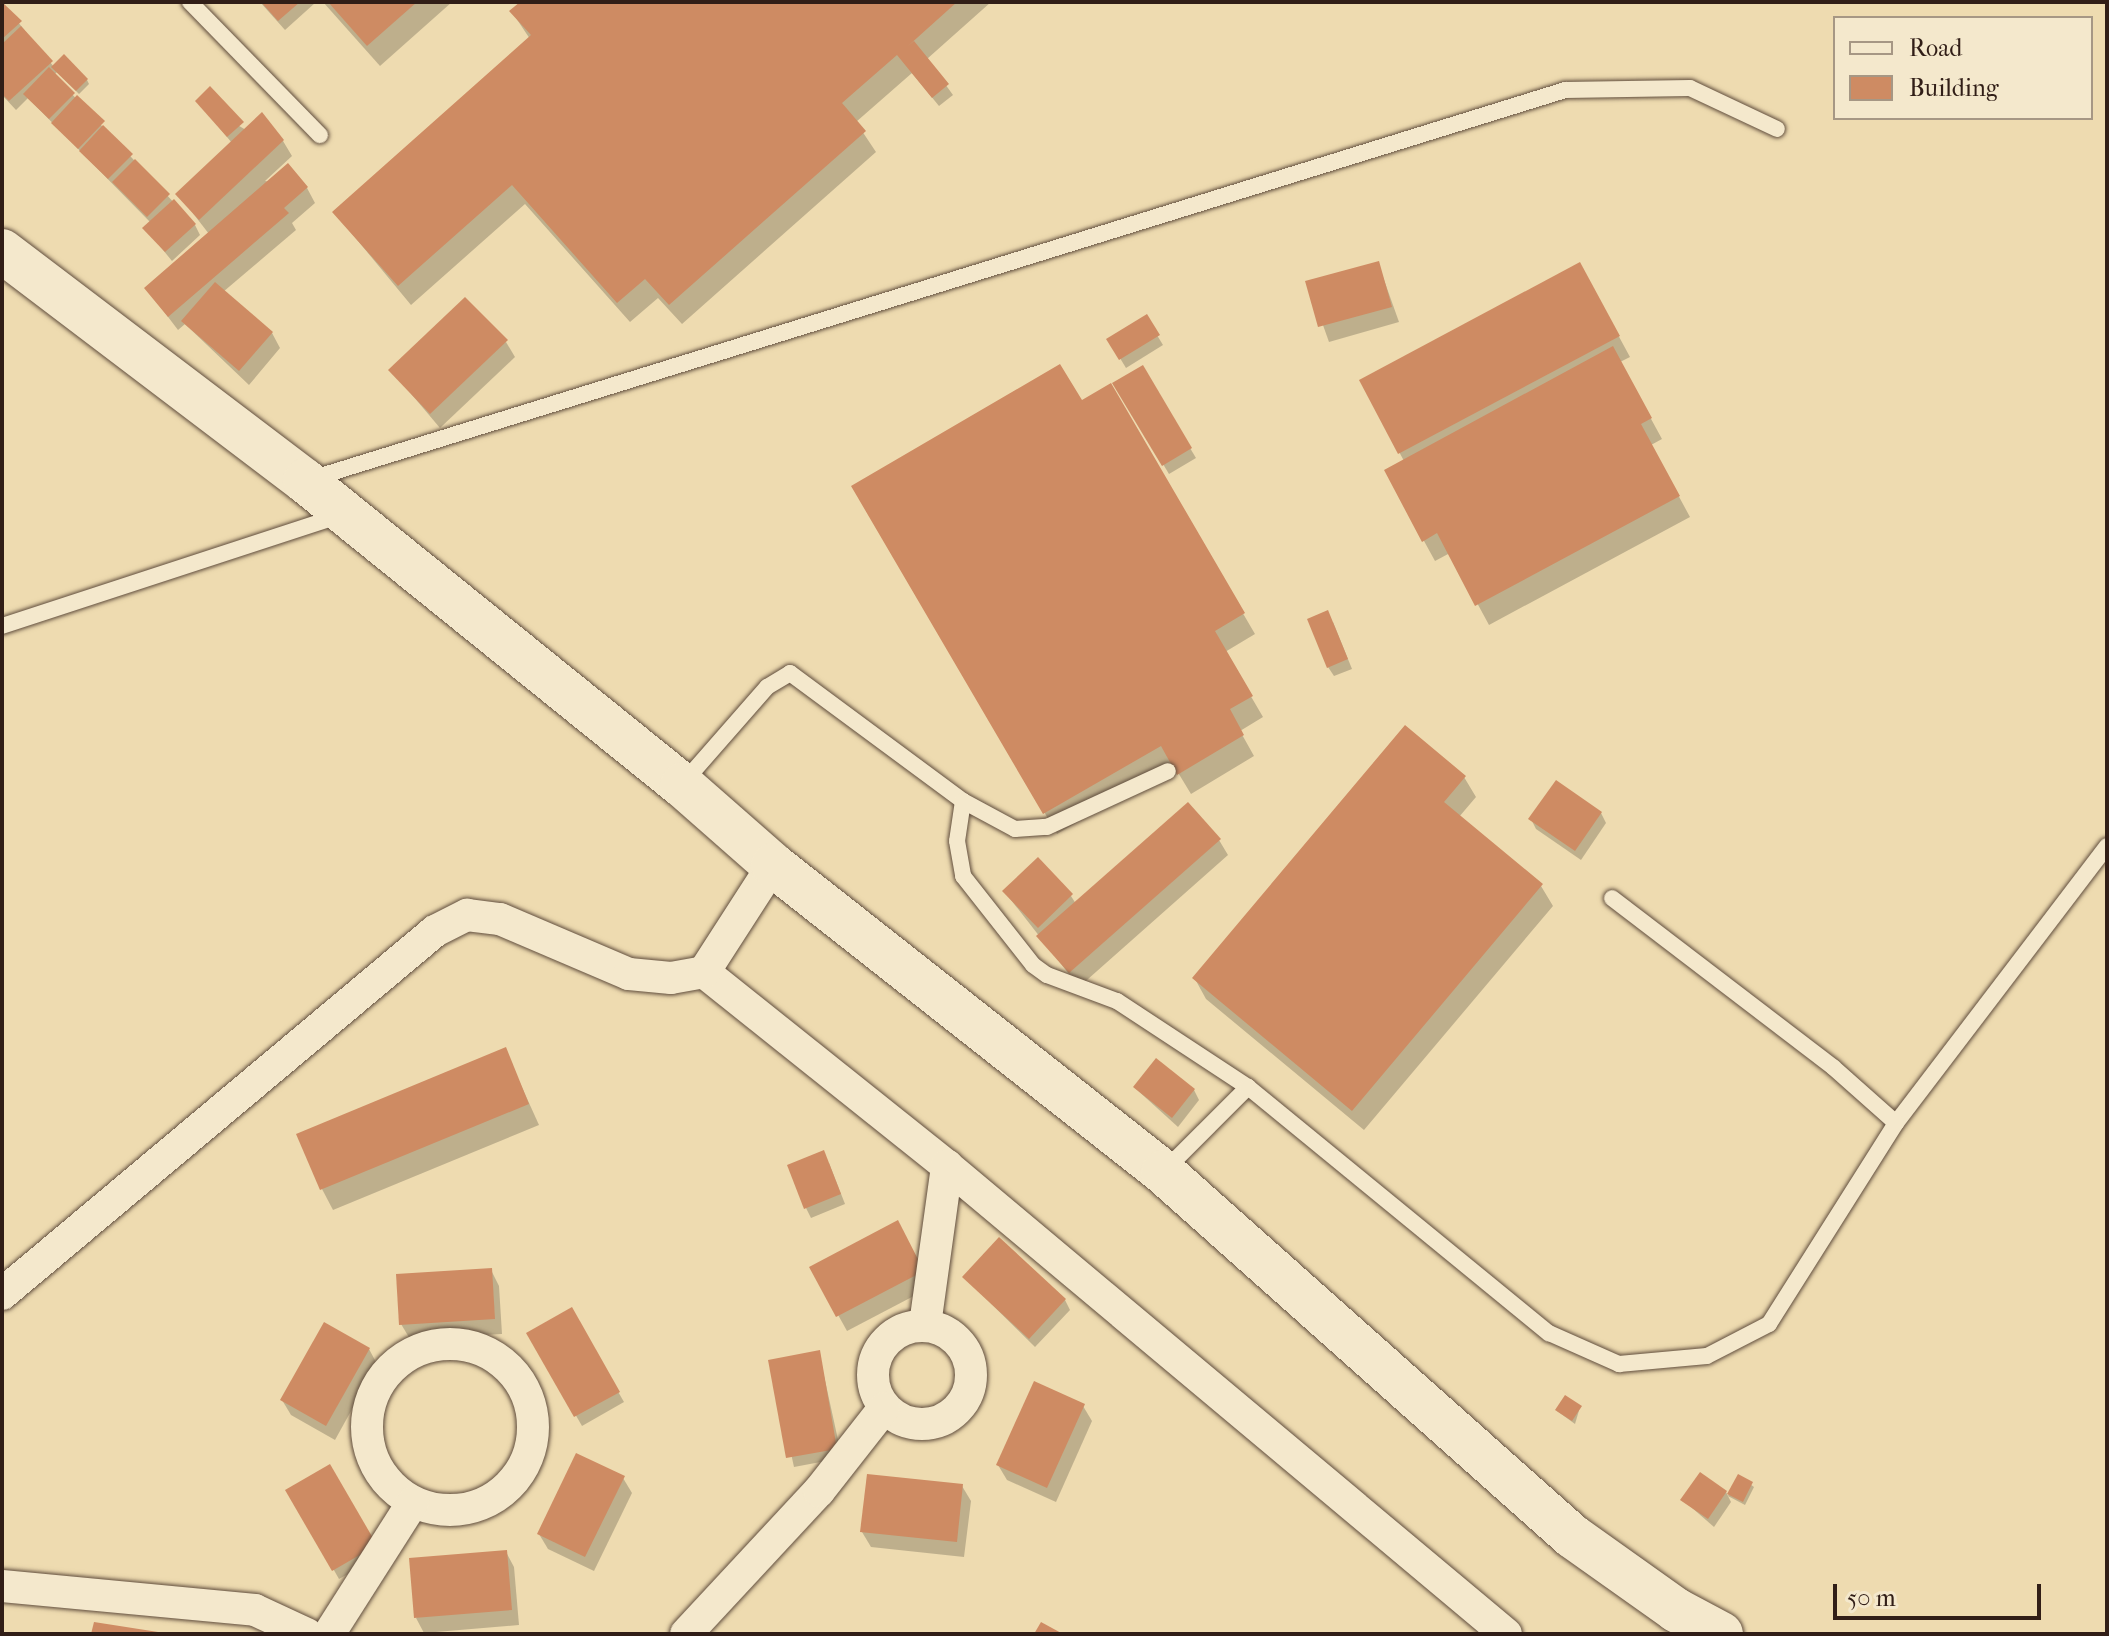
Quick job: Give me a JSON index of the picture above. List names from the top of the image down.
{
  "legend": ["Road", "Building"],
  "scale_bar": "50 m"
}
